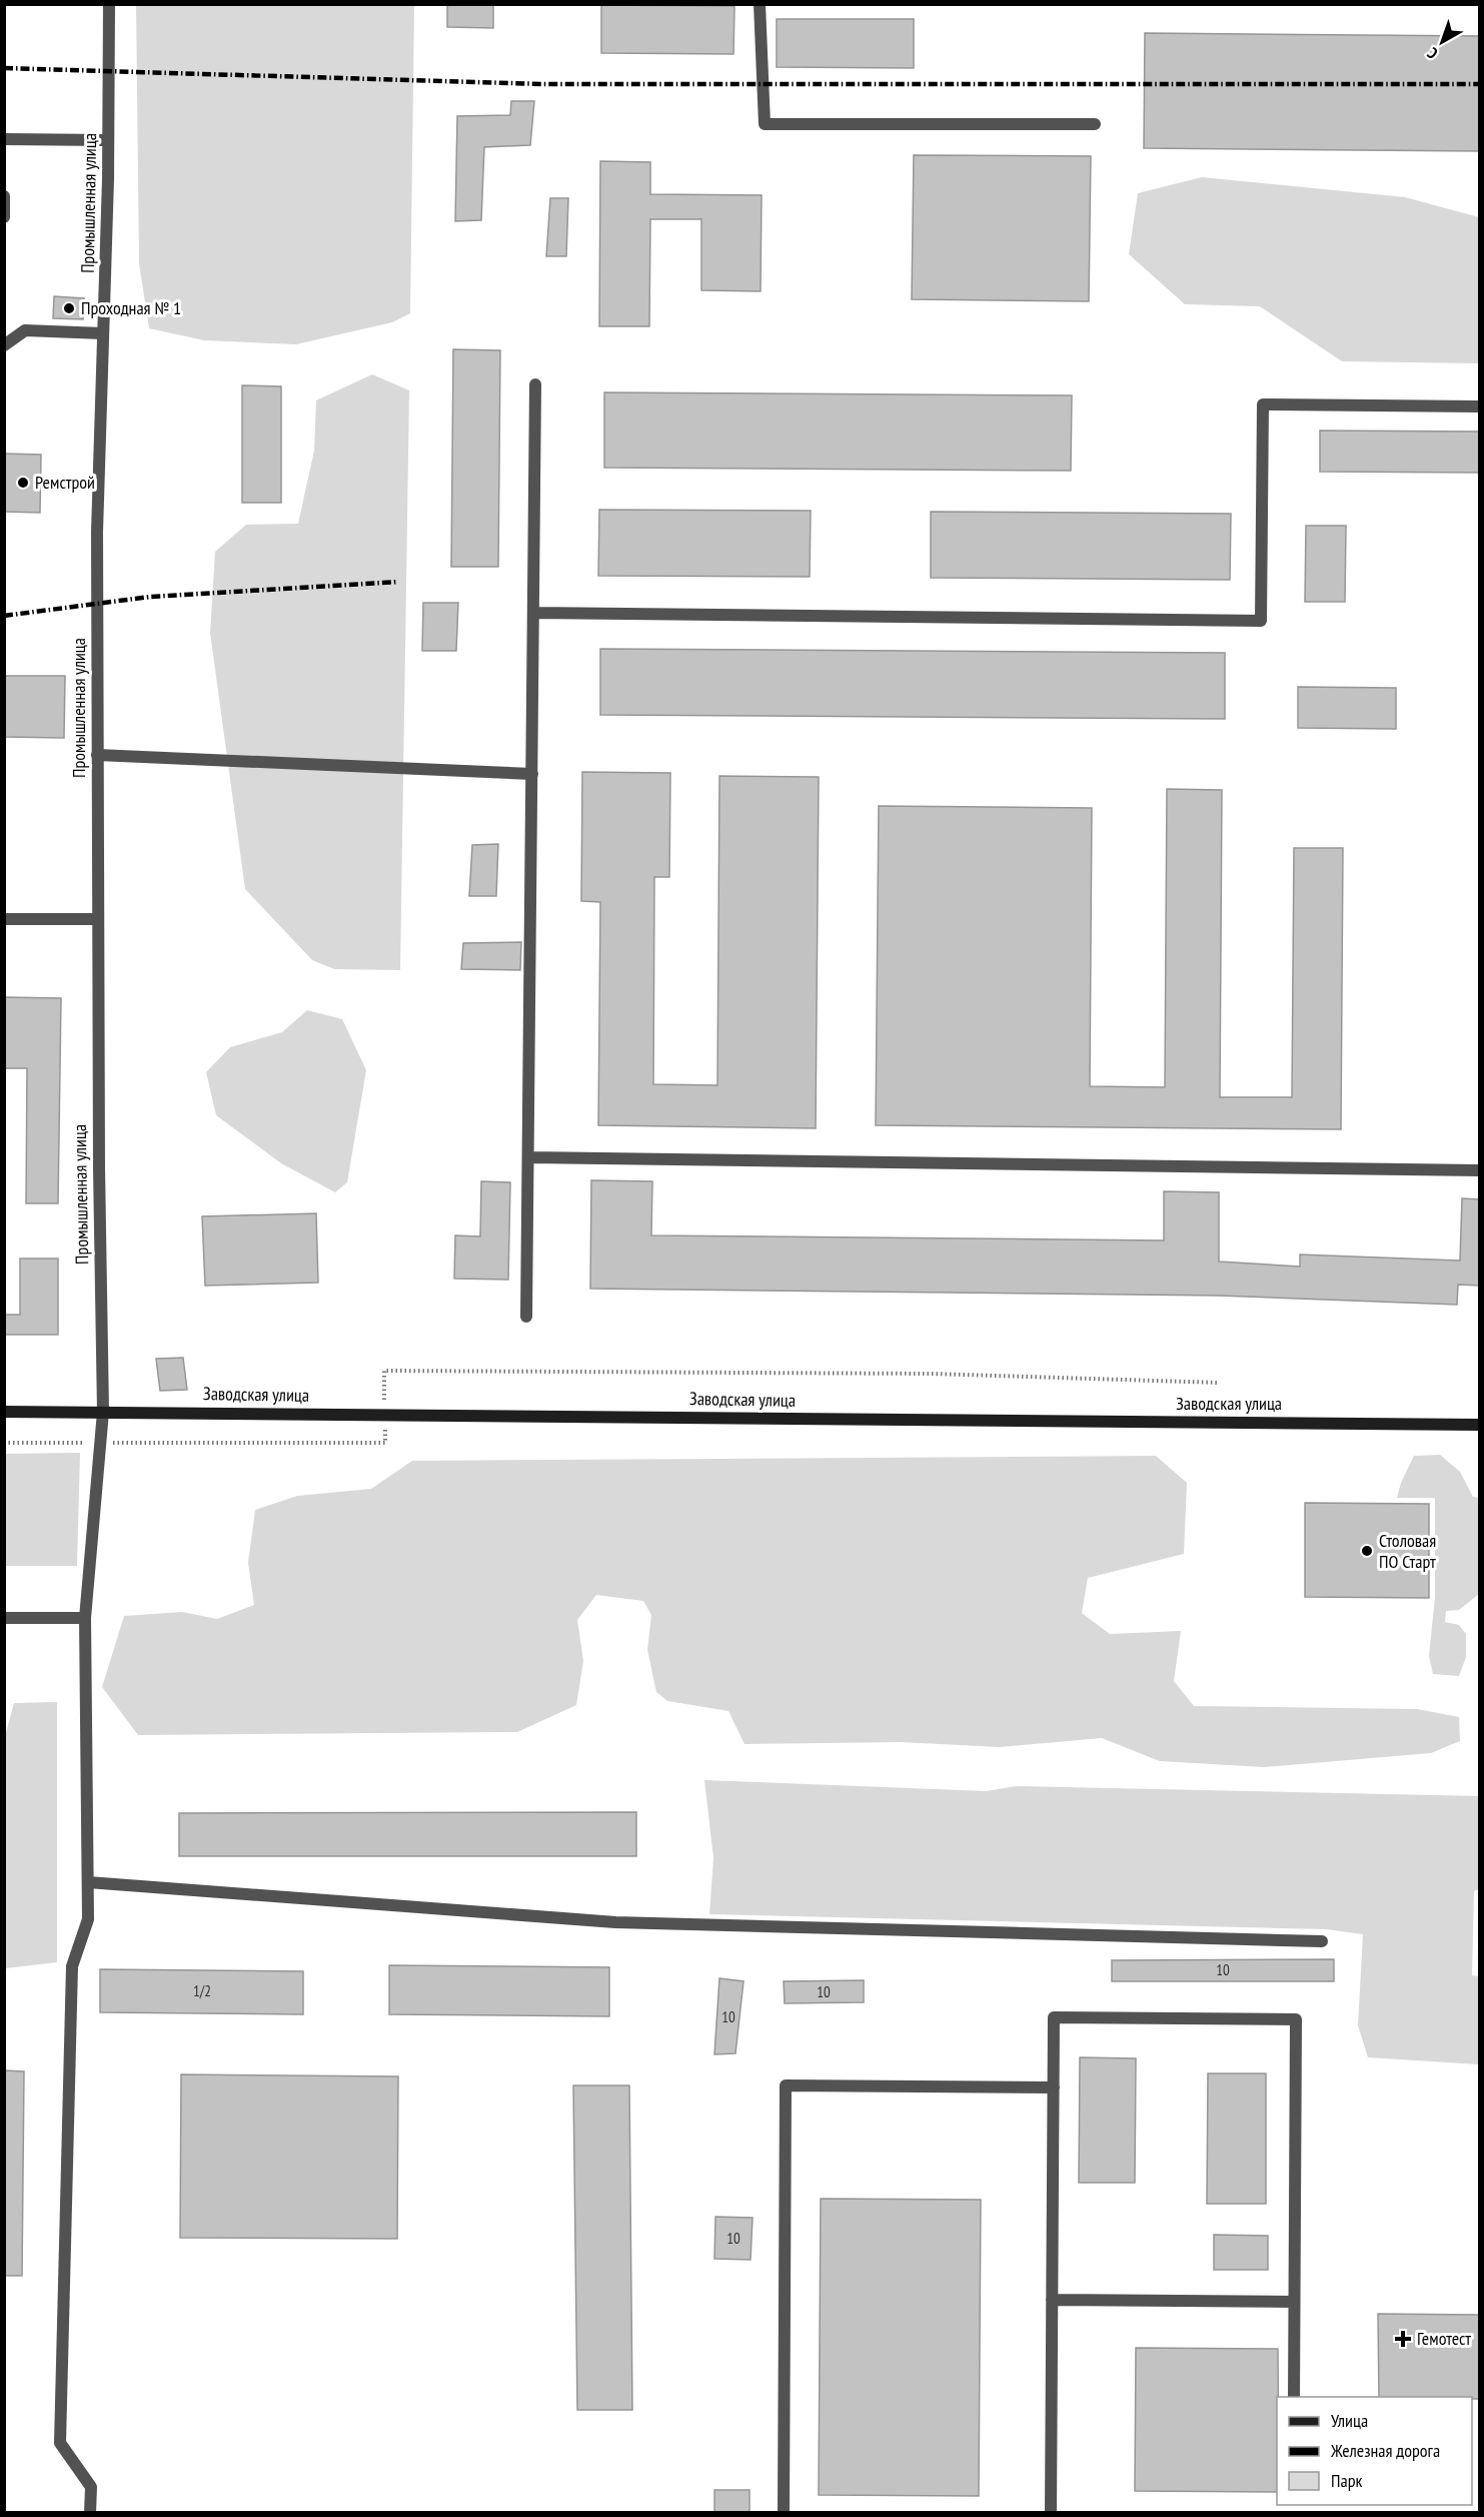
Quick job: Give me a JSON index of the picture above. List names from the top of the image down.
{
  "streets": {
    "main road": ["Заводская улица"],
    "street": ["Промышленная улица"]
  },
  "crossings": [
    ["Промышленная улица", "Заводская улица"]
  ],
  "places": {
    "other": ["Проходная № 1", "Ремстрой", "Столовая ПО Старт"],
    "health": ["Гемотест"]
  },
  "house_numbers": [
    "10",
    "1/2",
    "10",
    "10",
    "10"
  ],
  "legend": ["Улица", "Железная дорога", "Парк"],
  "north": "bottom left"
}
